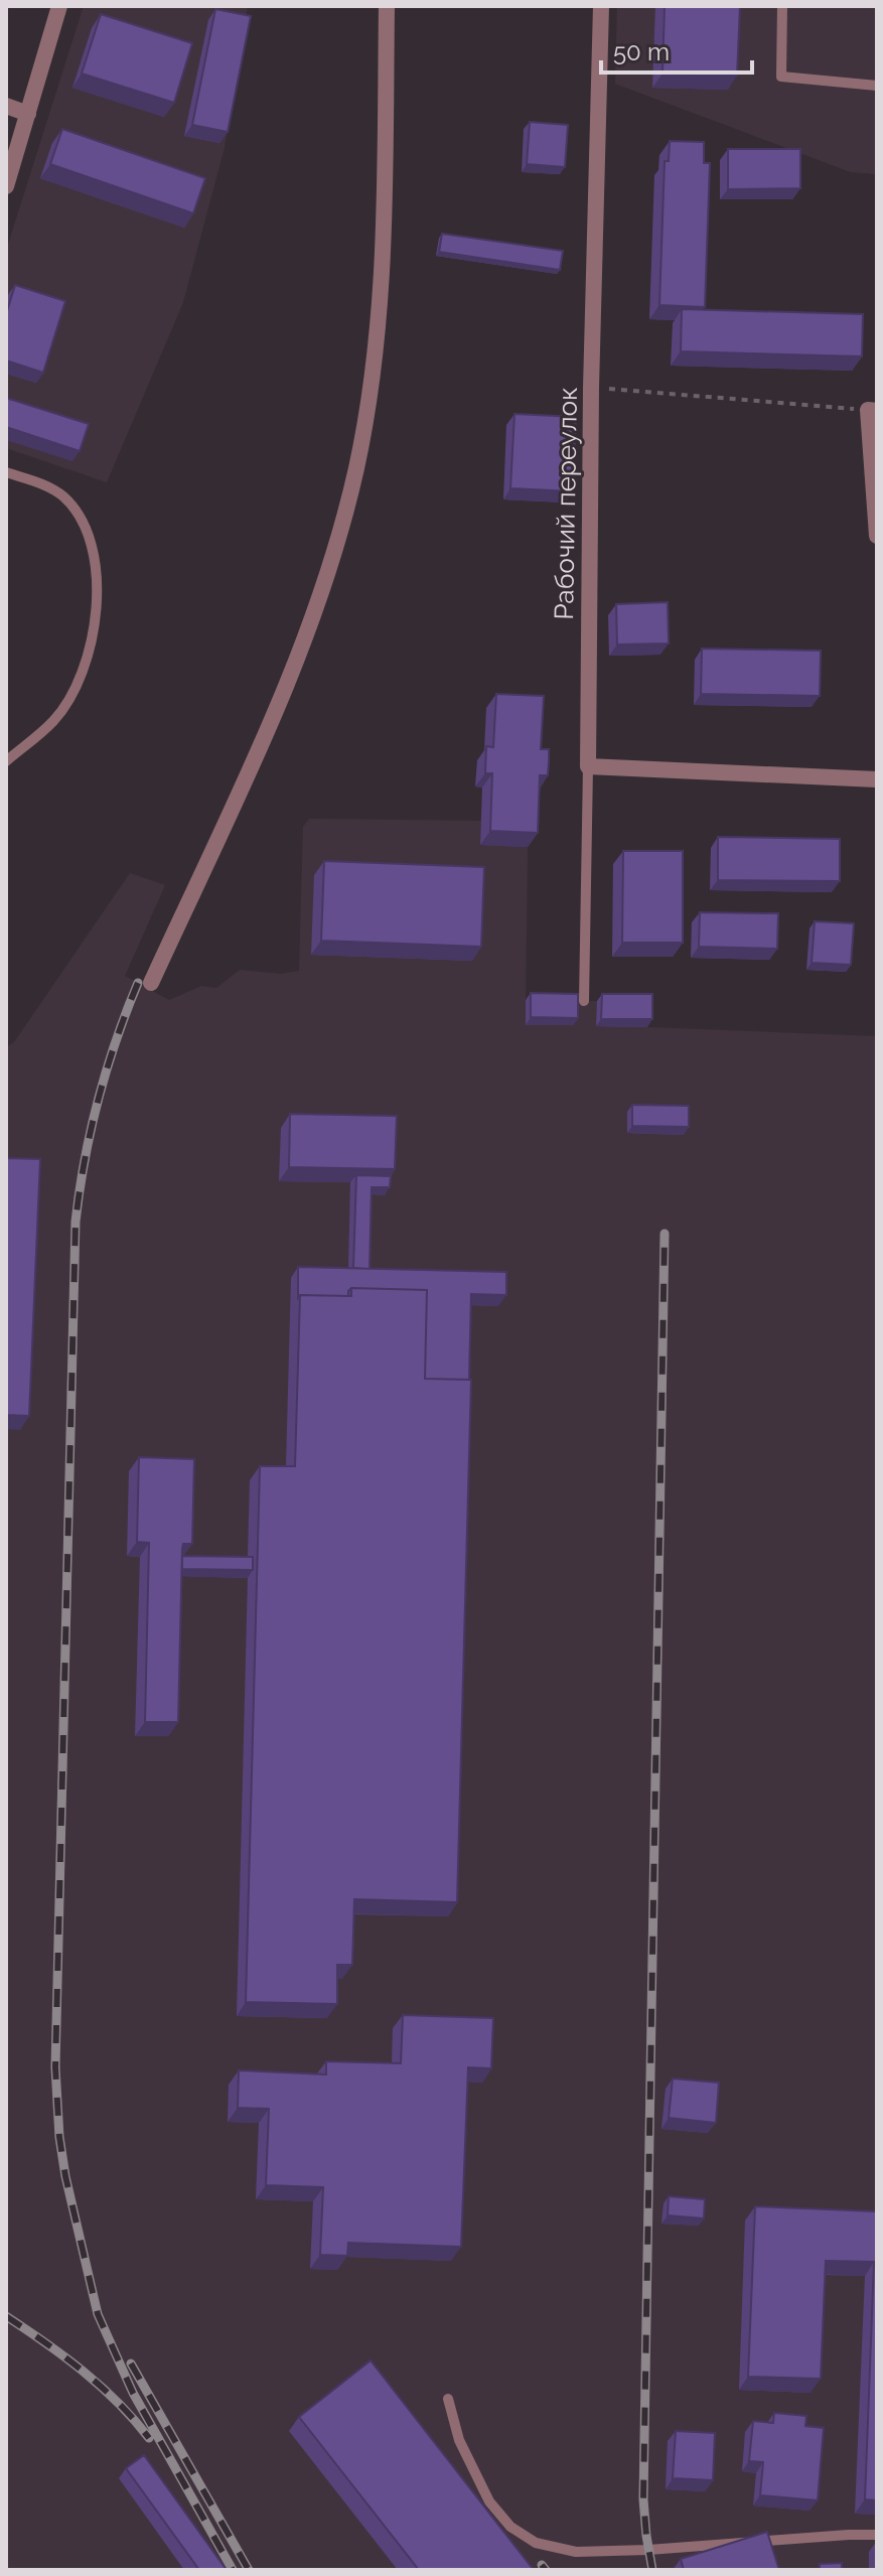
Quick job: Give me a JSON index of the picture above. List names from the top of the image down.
{
  "streets": {
    "street": ["Рабочий переулок"]
  },
  "scale_bar": "50 m"
}
